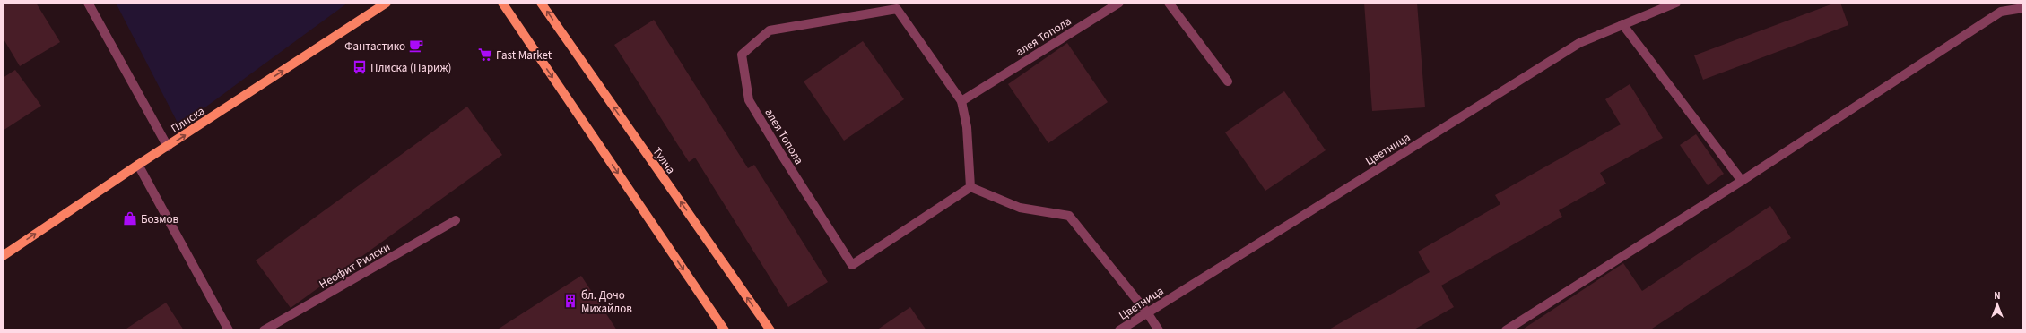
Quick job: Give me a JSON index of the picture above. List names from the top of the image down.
{
  "streets": {
    "main road": ["Плиска", "Тулча"],
    "street": ["алея Топола", "Цветница", "Неофит Рилски"]
  },
  "one_way": ["Плиска"],
  "places": {
    "cafe": ["Фантастико"],
    "supermarket": ["Fast Market"],
    "bus stop": ["Плиска (Париж)"],
    "shop": ["Бозмов"],
    "building": ["бл. Дочо Михайлов"]
  },
  "north": "top"
}
